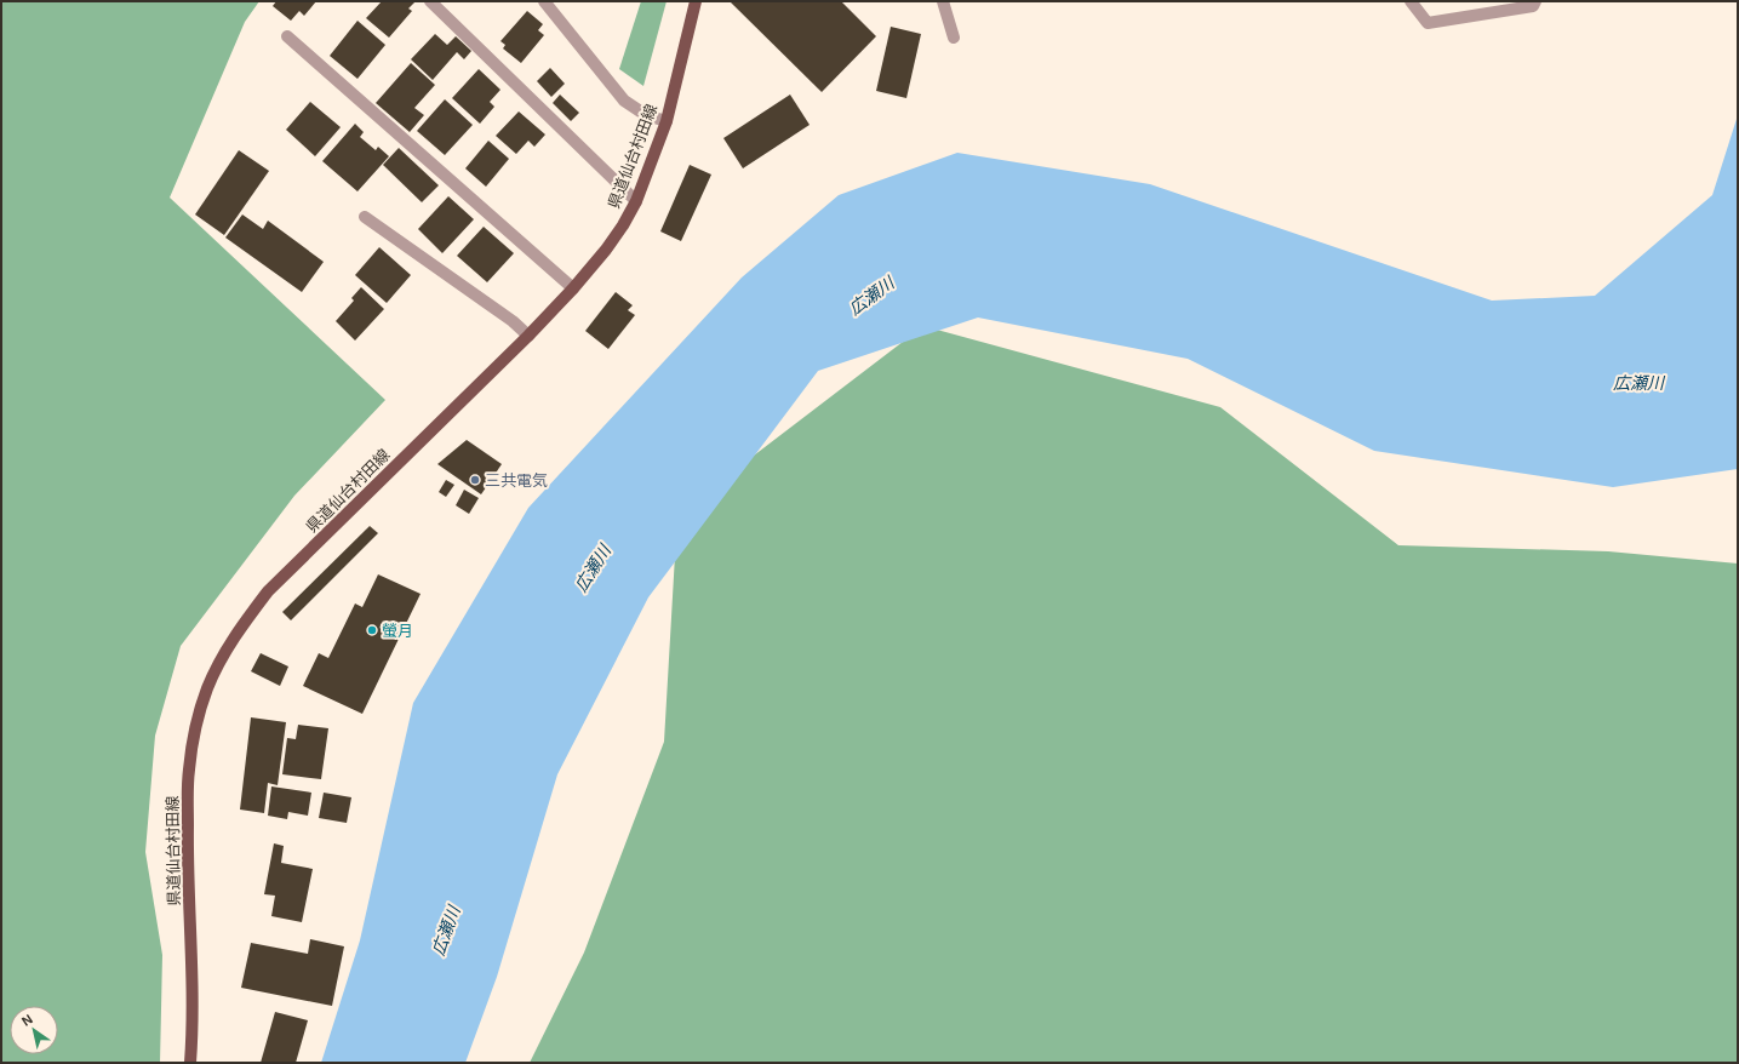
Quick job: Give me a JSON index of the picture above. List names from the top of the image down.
{
  "streets": {
    "main road": ["県道仙台村田線"]
  },
  "water": ["広瀬川"],
  "places": ["三共電気", "螢月"],
  "north": "top left"
}
